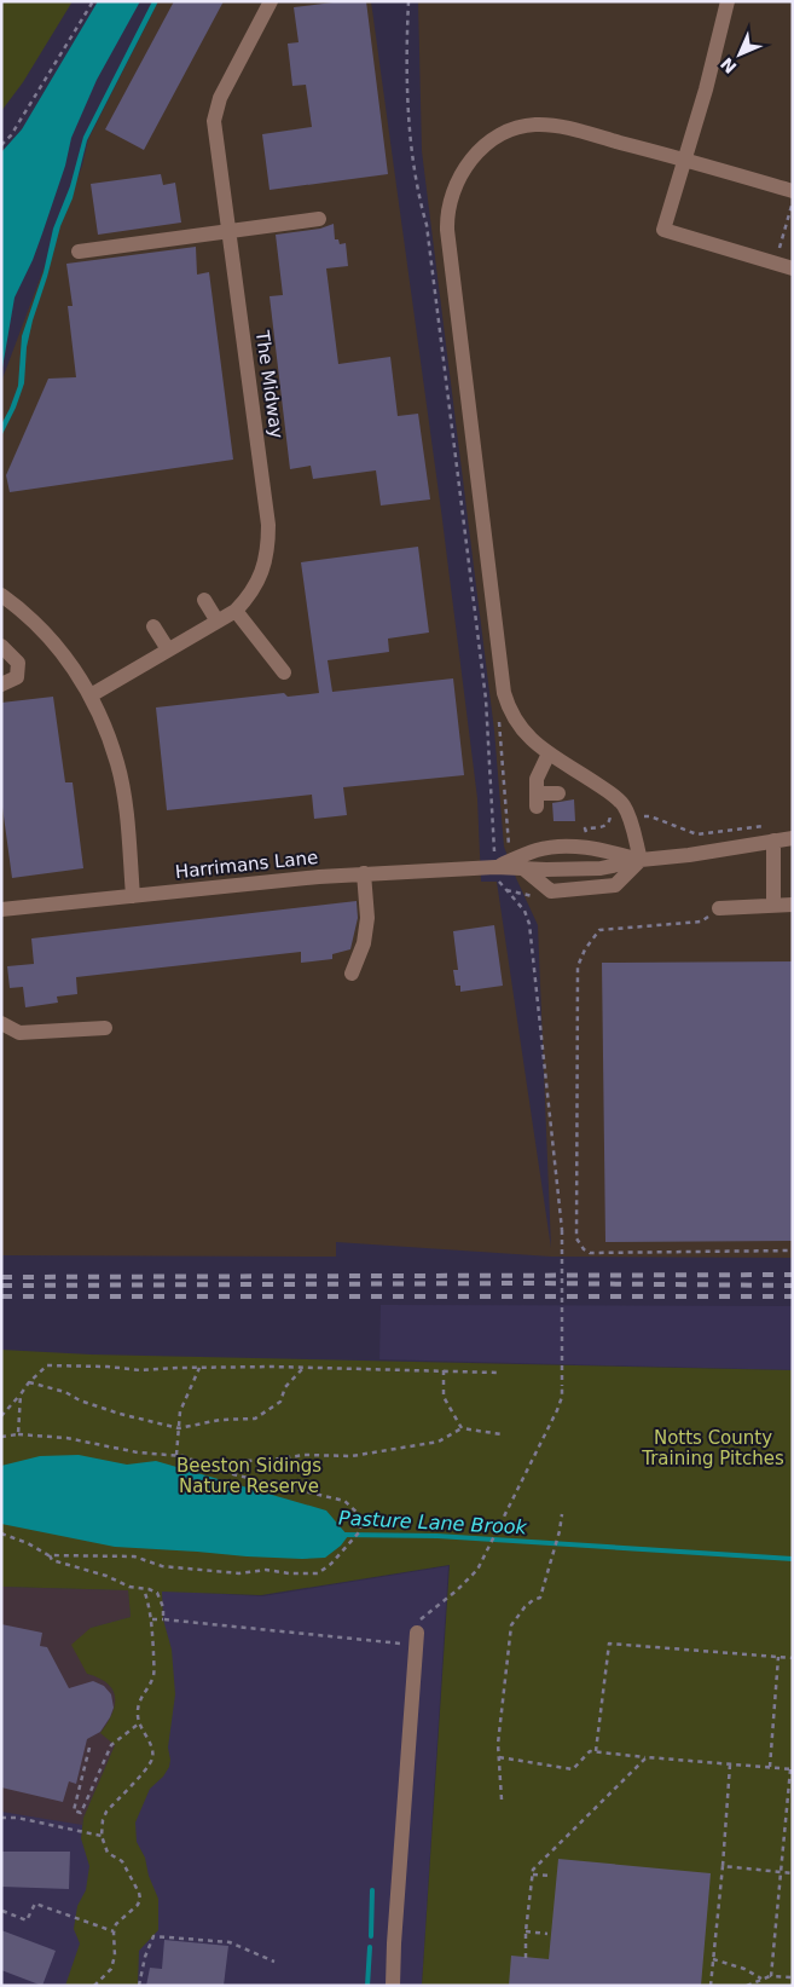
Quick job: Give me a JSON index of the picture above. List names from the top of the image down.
{
  "streets": {
    "street": ["The Midway", "Harrimans Lane"]
  },
  "water": ["Pasture Lane Brook"],
  "parks": ["Notts County Training Pitches", "Beeston Sidings Nature Reserve"],
  "north": "bottom left"
}
